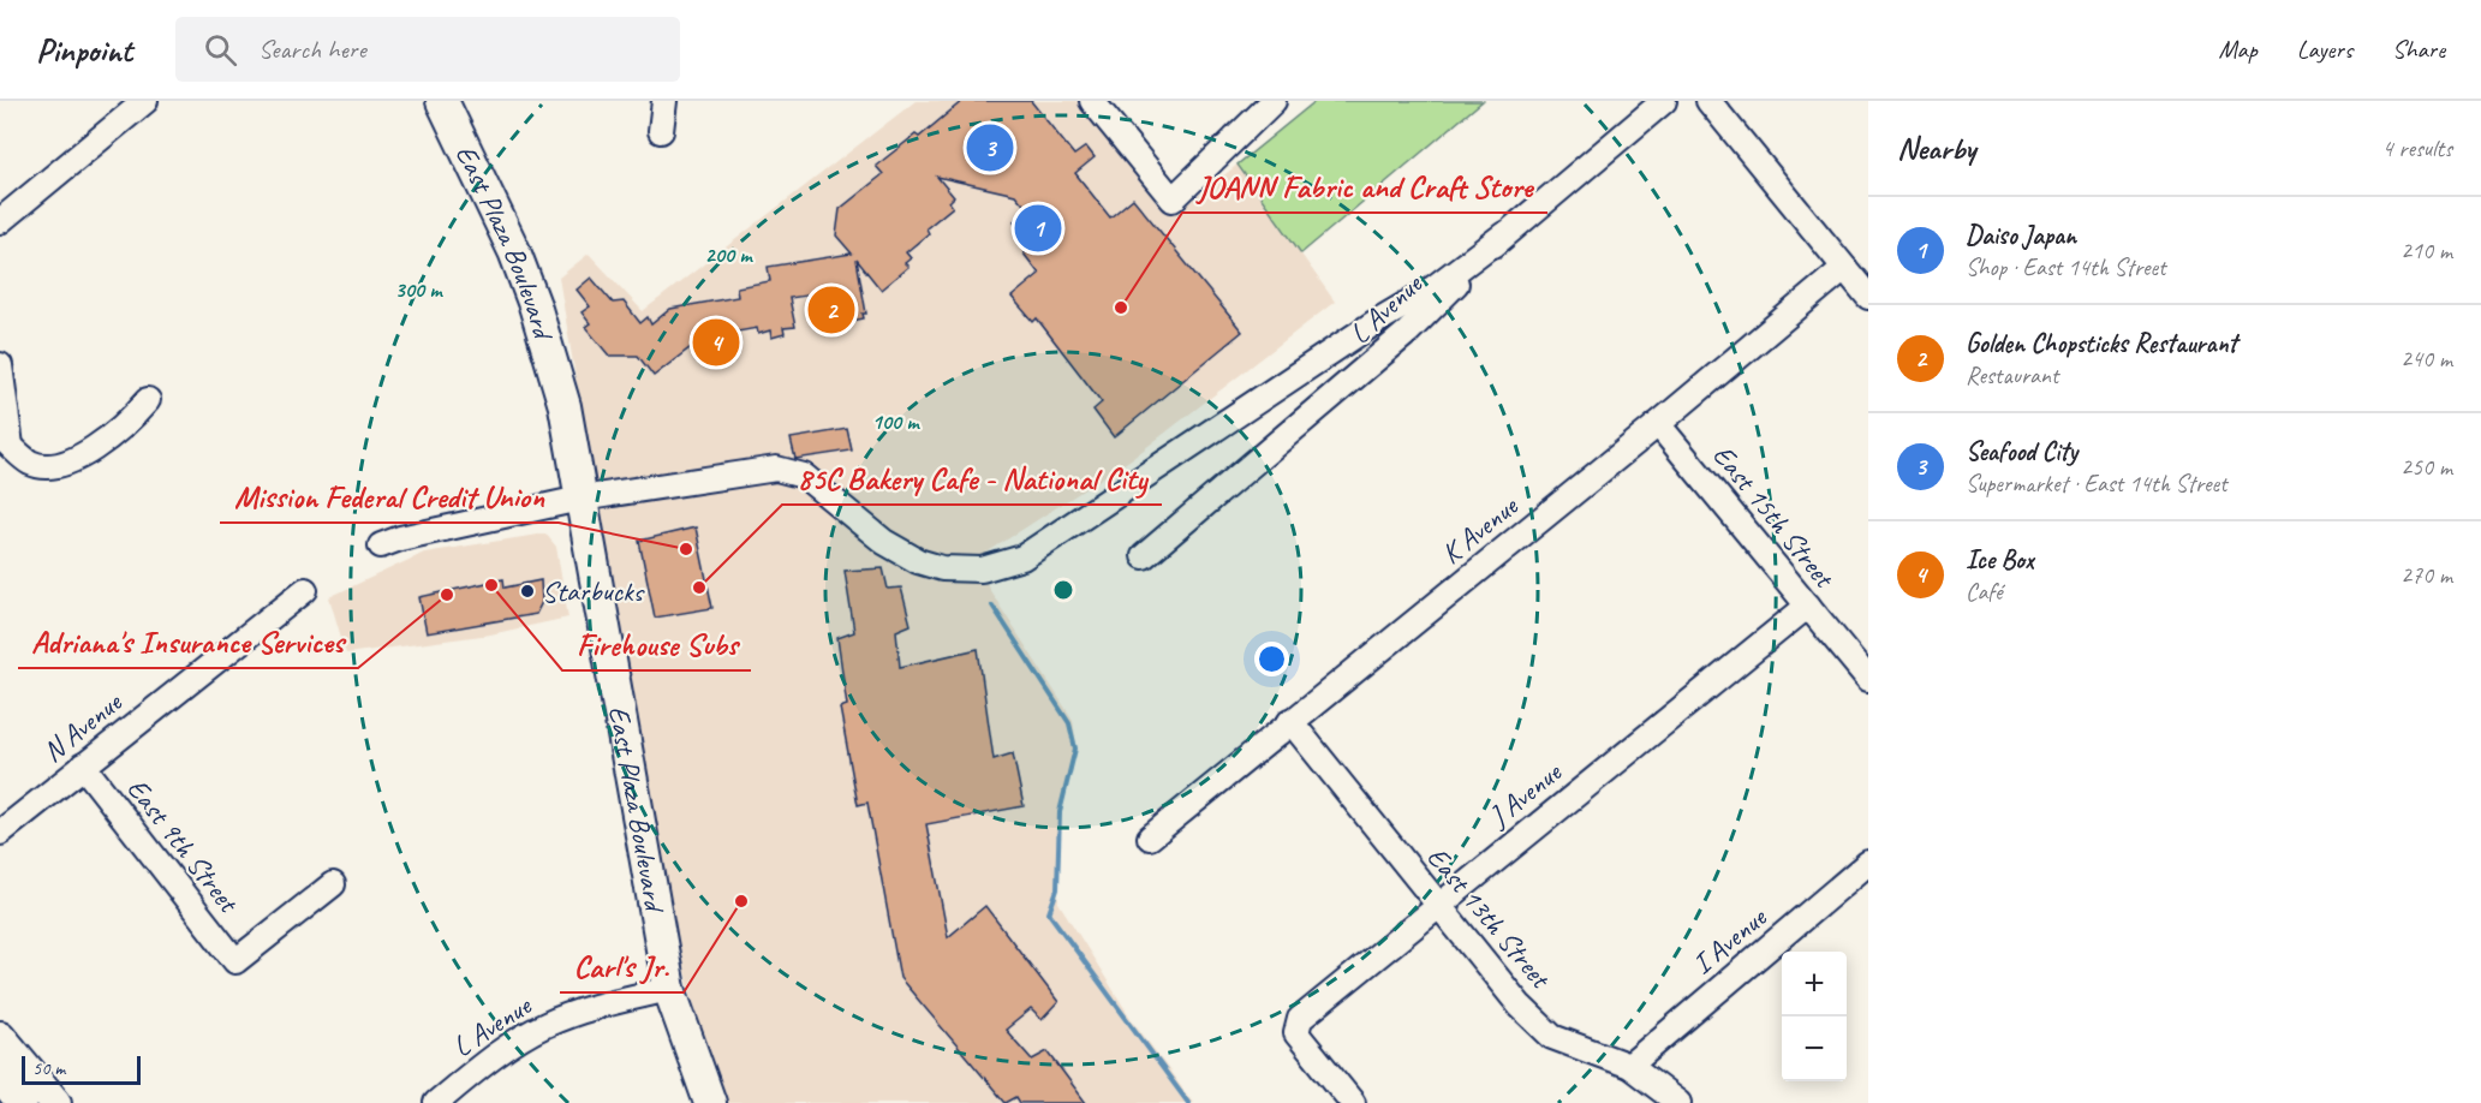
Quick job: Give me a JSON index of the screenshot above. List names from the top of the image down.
{
  "streets": {
    "main road": ["East Plaza Boulevard"],
    "street": [
      "L Avenue",
      "East 15th Street",
      "K Avenue",
      "N Avenue",
      "J Avenue",
      "East 9th Street",
      "East 13th Street",
      "I Avenue"
    ]
  },
  "crossings": [
    ["East Plaza Boulevard", "L Avenue"],
    ["East 15th Street", "K Avenue"],
    ["East 15th Street", "J Avenue"],
    ["K Avenue", "East 13th Street"],
    ["N Avenue", "East 9th Street"],
    ["J Avenue", "East 13th Street"],
    ["East 13th Street", "I Avenue"]
  ],
  "places": [
    "JOANN Fabric and Craft Store",
    "Mission Federal Credit Union",
    "Firehouse Subs",
    "85C Bakery Cafe - National City",
    "Starbucks",
    "Adriana's Insurance Services",
    "Carl's Jr."
  ],
  "scale_bar": "50 m",
  "page": {
    "header": "Pinpoint",
    "search": "Search here",
    "nav": ["Map", "Layers", "Share"],
    "heading": ["Nearby", "4 results"],
    "pins": [
      "3",
      "1",
      "2",
      "4"
    ],
    "list": [
      {
        "mark": "1",
        "name": "Daiso Japan",
        "note": "Shop · East 14th Street",
        "value": "210 m"
      },
      {
        "mark": "2",
        "name": "Golden Chopsticks Restaurant",
        "note": "Restaurant",
        "value": "240 m"
      },
      {
        "mark": "3",
        "name": "Seafood City",
        "note": "Supermarket · East 14th Street",
        "value": "250 m"
      },
      {
        "mark": "4",
        "name": "Ice Box",
        "note": "Café",
        "value": "270 m"
      }
    ],
    "map_buttons": ["+", "−"],
    "scale": "50 m"
  },
  "rings": ["200 m", "300 m", "100 m"]
}
